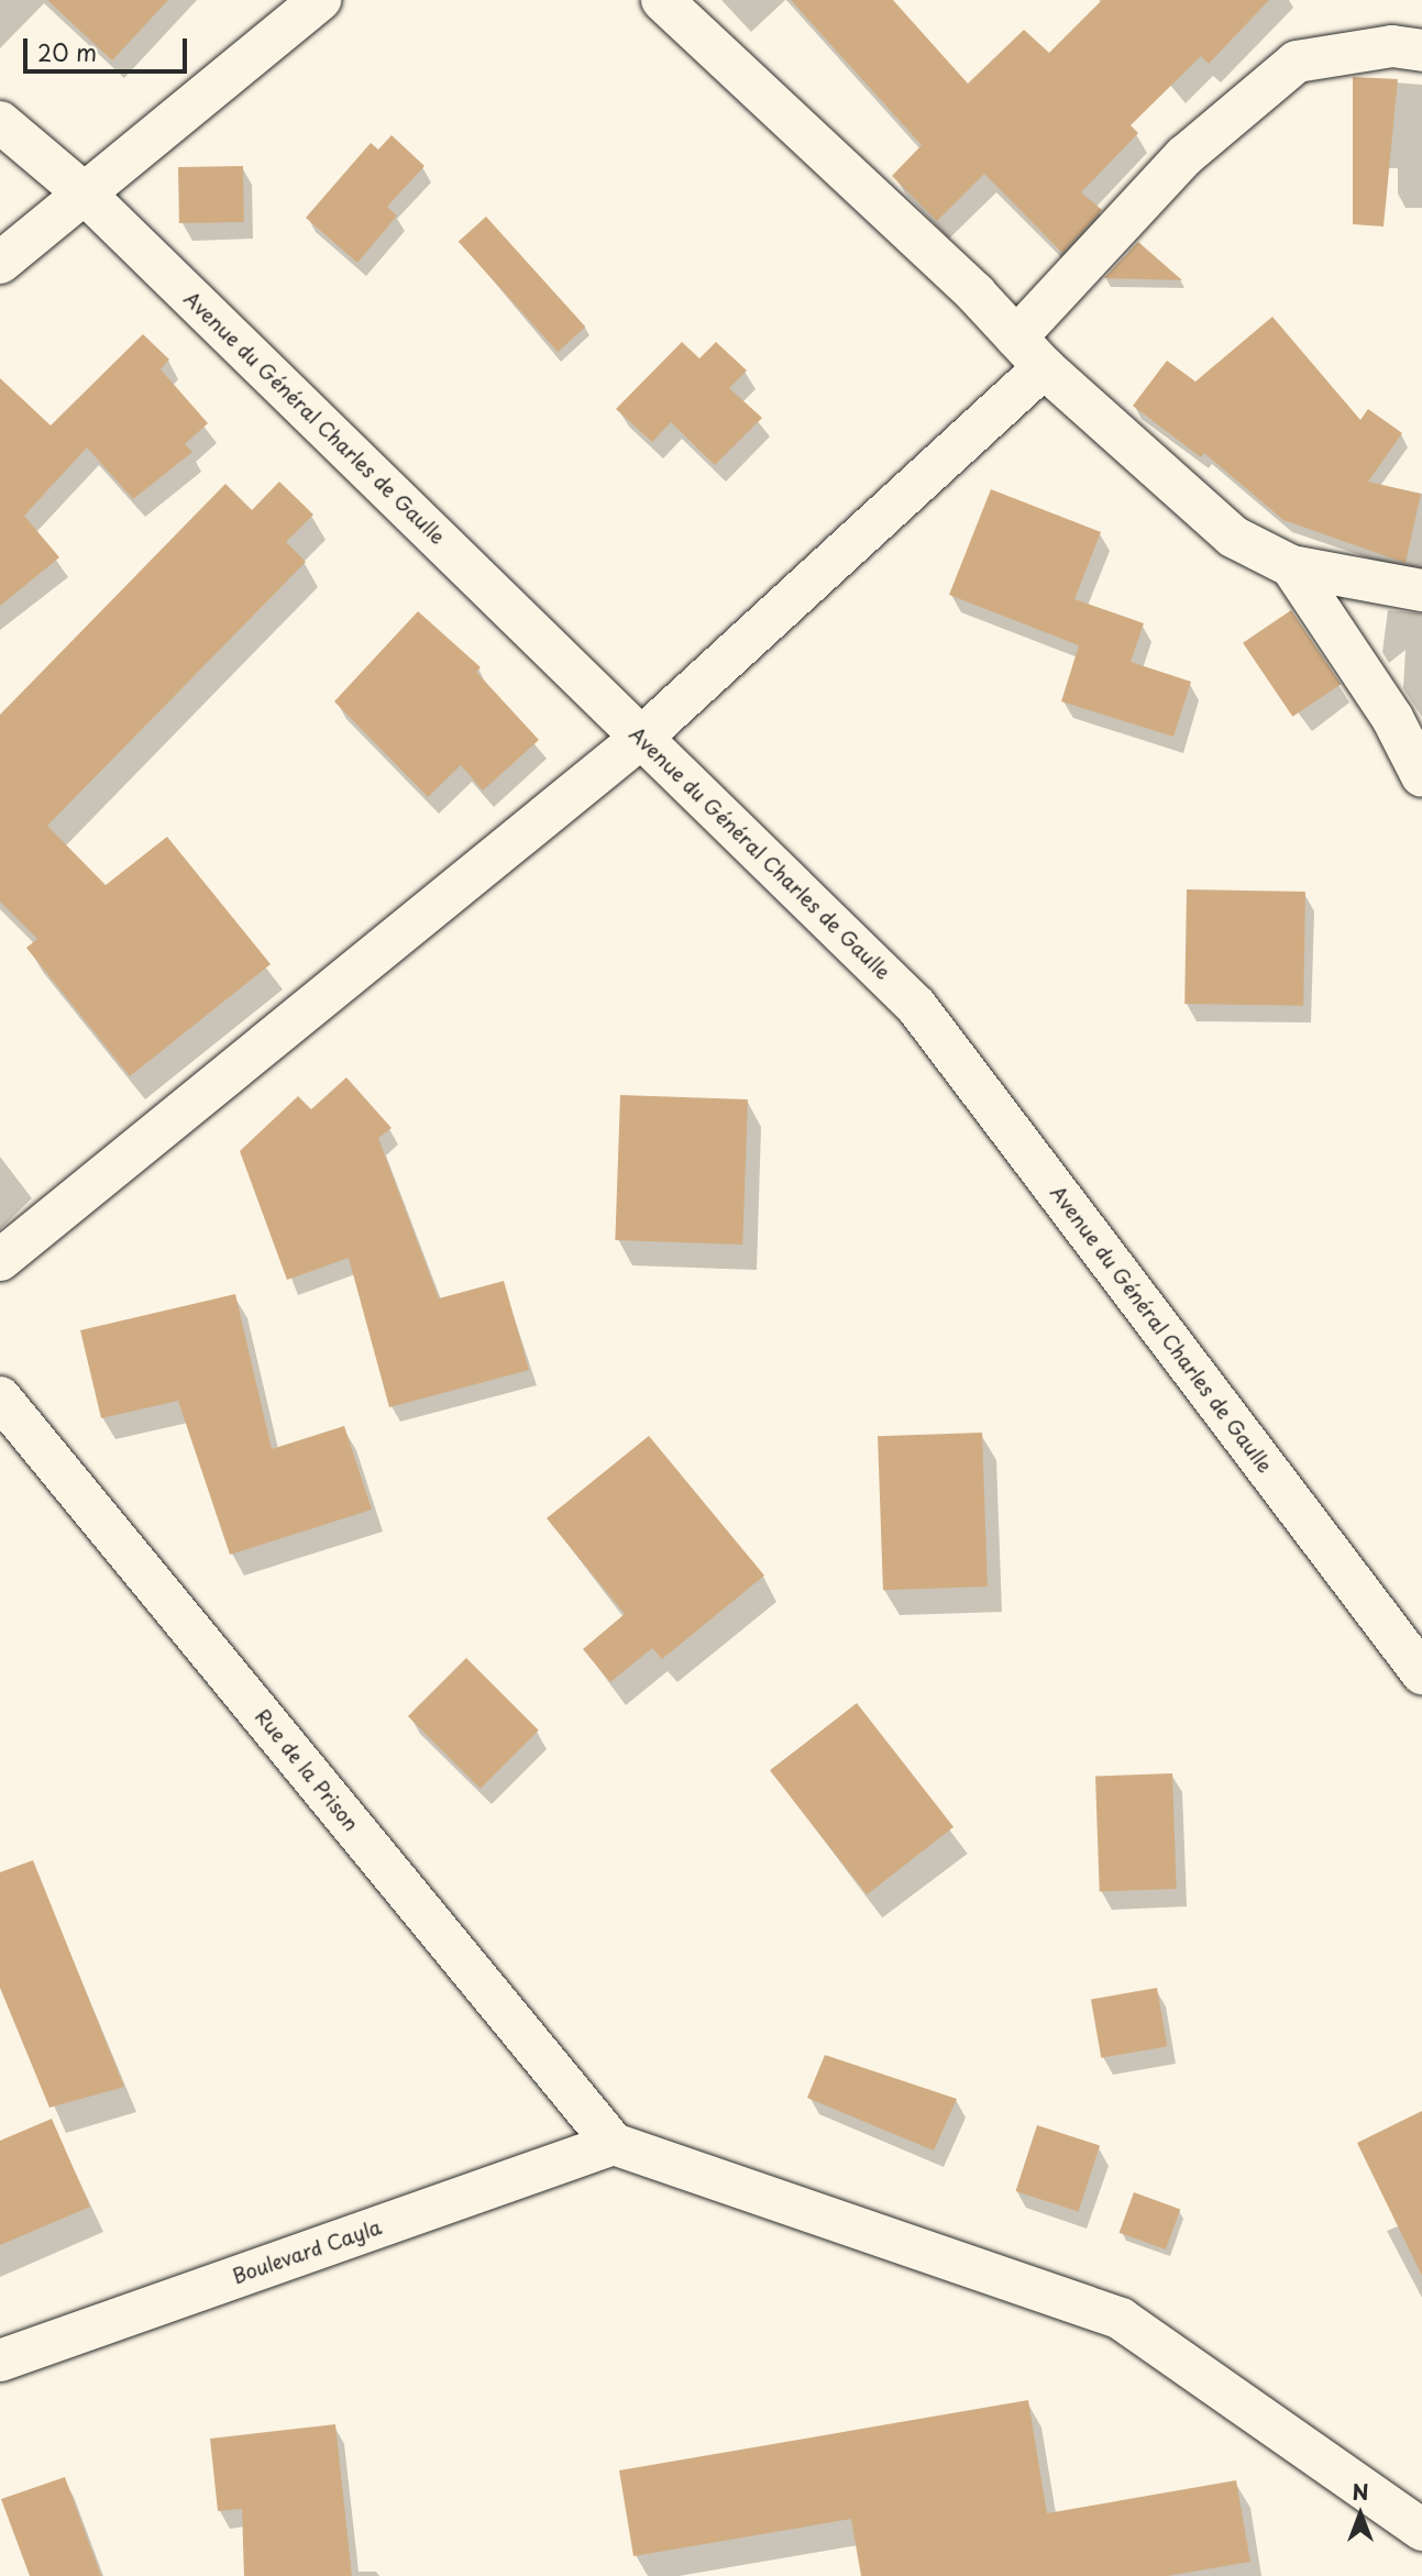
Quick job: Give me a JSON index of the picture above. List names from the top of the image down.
{
  "streets": {
    "street": ["Avenue du Général Charles de Gaulle", "Rue de la Prison", "Boulevard Cayla"]
  },
  "crossings": [
    ["Rue de la Prison", "Boulevard Cayla"]
  ],
  "scale_bar": "20 m",
  "north": "top"
}
